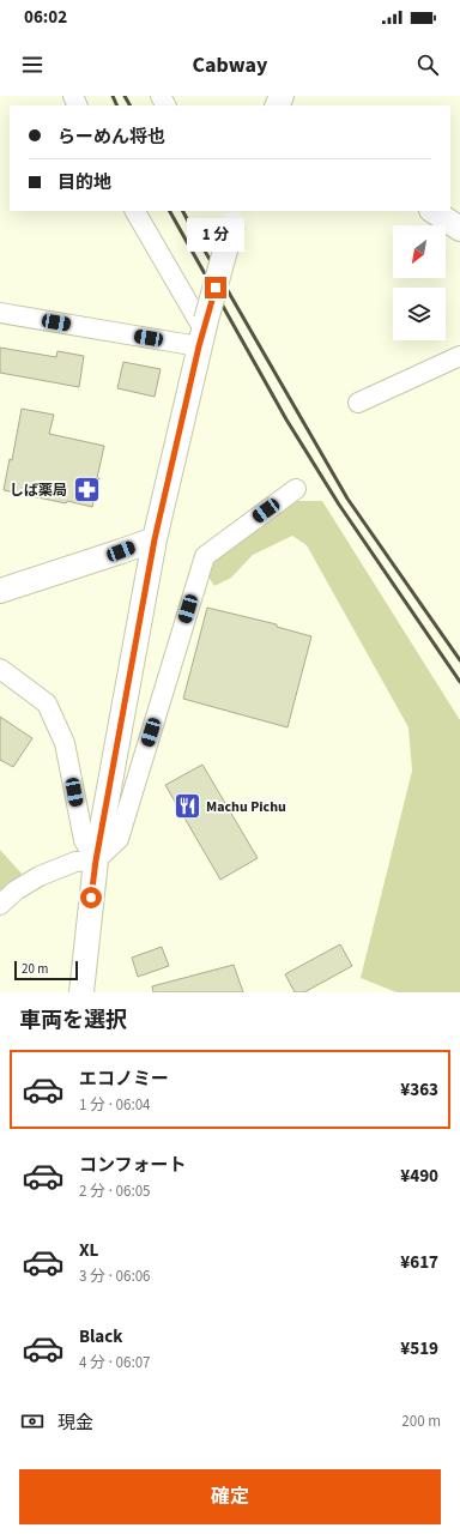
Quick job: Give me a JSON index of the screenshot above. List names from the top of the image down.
{
  "places": {
    "pharmacy": ["しば薬局"],
    "restaurant": ["Machu Pichu"]
  },
  "scale_bar": "20 m",
  "north": "bottom left",
  "page": {
    "status": "06:02",
    "header": "Cabway",
    "banner": ["らーめん将也", "目的地"],
    "bubble": "1 分",
    "scale": "20 m",
    "heading": "車両を選択",
    "list": [
      {
        "name": "エコノミー",
        "note": "1 分 · 06:04",
        "value": "¥363"
      },
      {
        "name": "コンフォート",
        "note": "2 分 · 06:05",
        "value": "¥490"
      },
      {
        "name": "XL",
        "note": "3 分 · 06:06",
        "value": "¥617"
      },
      {
        "name": "Black",
        "note": "4 分 · 06:07",
        "value": "¥519"
      }
    ],
    "pay": ["現金", "200 m"],
    "buttons": "確定"
  }
}
